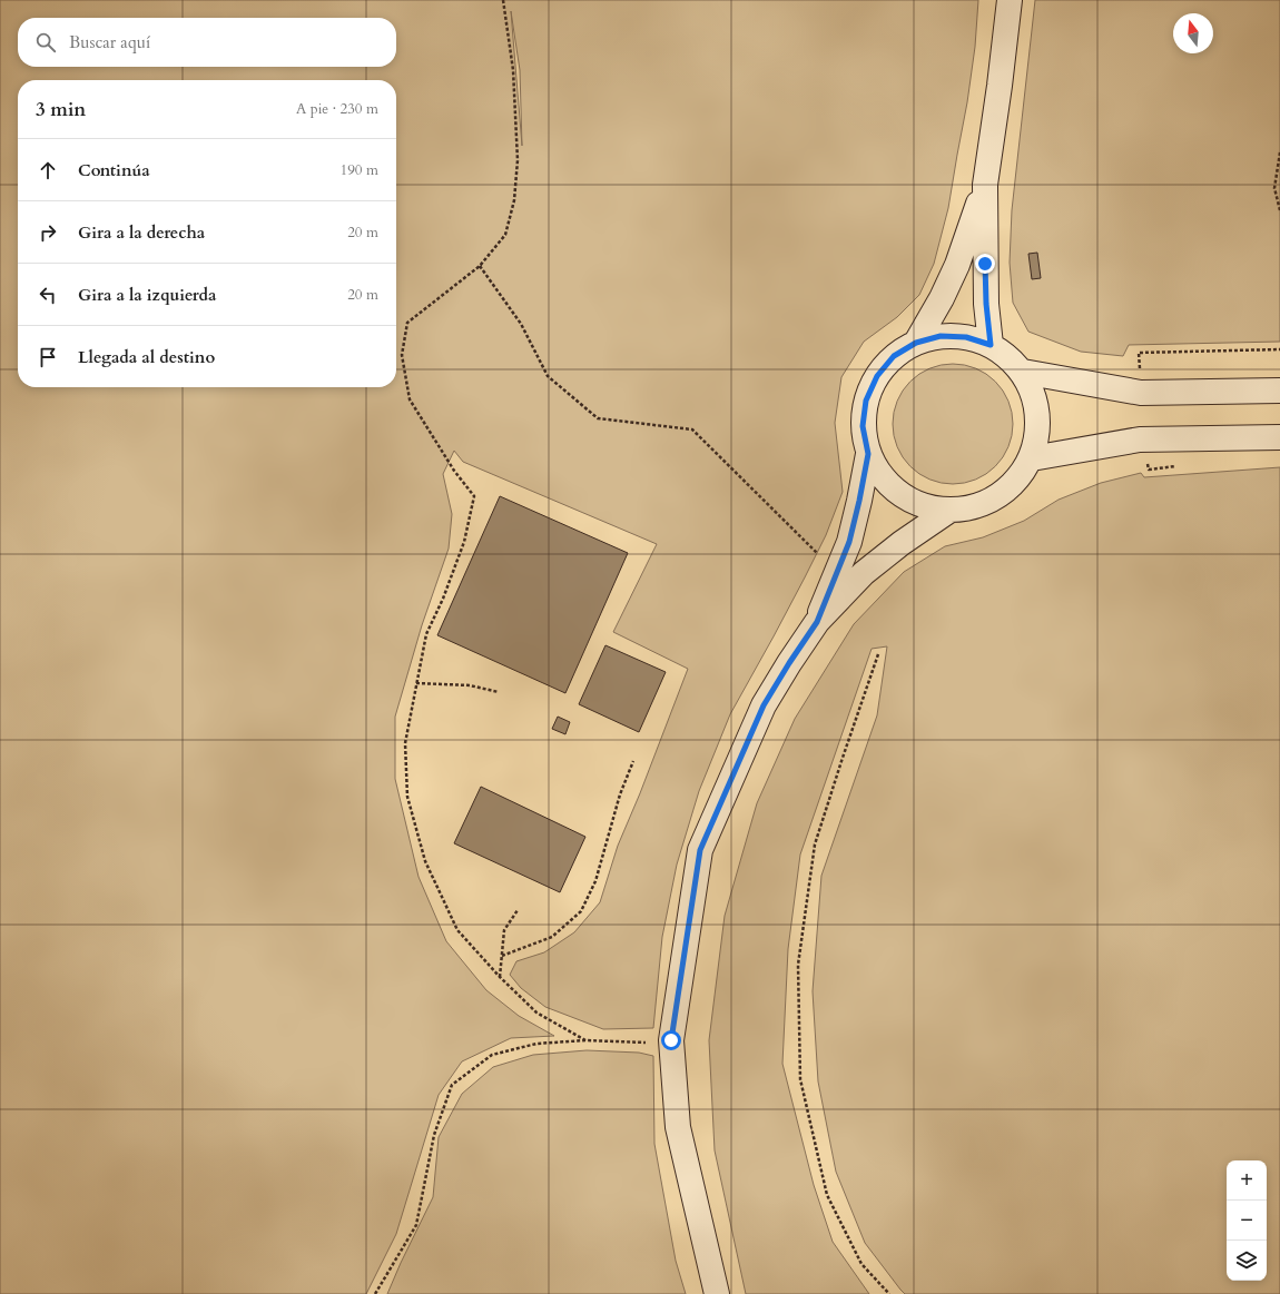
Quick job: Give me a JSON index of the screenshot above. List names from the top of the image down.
{
  "north": "top",
  "page": {
    "search": "Buscar aquí",
    "heading": ["3 min", "A pie · 230 m"],
    "list": [
      ["Continúa", "190 m"],
      ["Gira a la derecha", "20 m"],
      ["Gira a la izquierda", "20 m"],
      "Llegada al destino"
    ],
    "map_buttons": ["+", "−"]
  }
}
